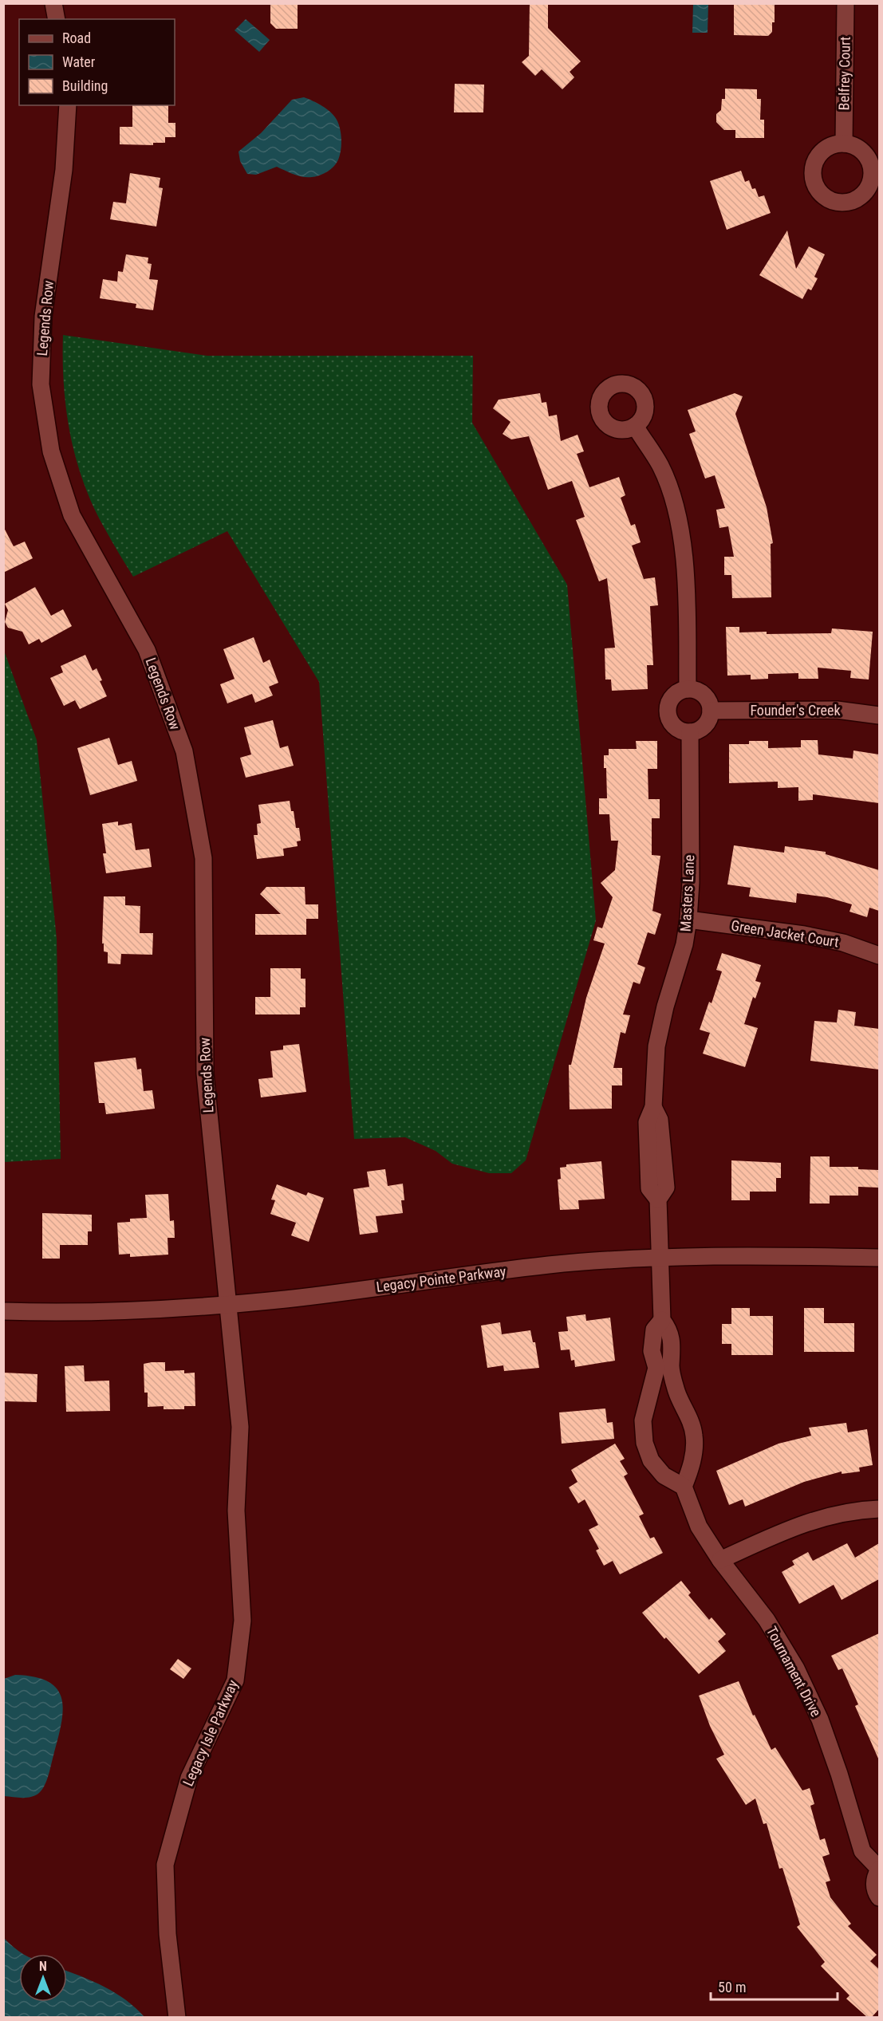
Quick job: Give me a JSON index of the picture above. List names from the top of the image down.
{
  "streets": {
    "street": [
      "Belfrey Court",
      "Legends Row",
      "Founder's Creek",
      "Masters Lane",
      "Green Jacket Court",
      "Legacy Pointe Parkway",
      "Tournament Drive",
      "Legacy Isle Parkway"
    ]
  },
  "crossings": [
    ["Legends Row", "Legacy Pointe Parkway"],
    ["Legends Row", "Legacy Isle Parkway"],
    ["Founder's Creek", "Masters Lane"],
    ["Masters Lane", "Green Jacket Court"],
    ["Masters Lane", "Legacy Pointe Parkway"],
    ["Legacy Pointe Parkway", "Legacy Isle Parkway"]
  ],
  "legend": ["Road", "Water", "Building"],
  "scale_bar": "50 m",
  "north": "top"
}
